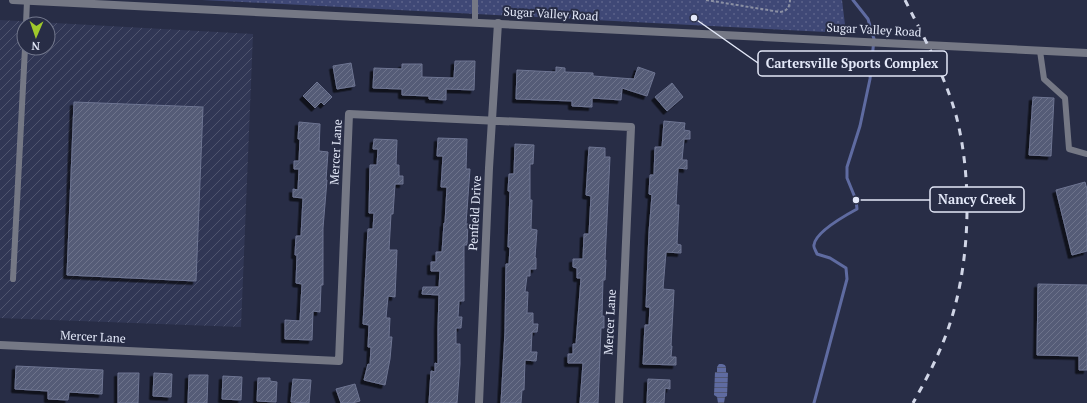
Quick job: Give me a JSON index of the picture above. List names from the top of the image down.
{
  "streets": {
    "street": ["Sugar Valley Road", "Mercer Lane", "Penfield Drive"]
  },
  "crossings": [
    ["Sugar Valley Road", "Penfield Drive"],
    ["Mercer Lane", "Penfield Drive"]
  ],
  "places": ["Cartersville Sports Complex", "Nancy Creek"],
  "north": "bottom"
}
